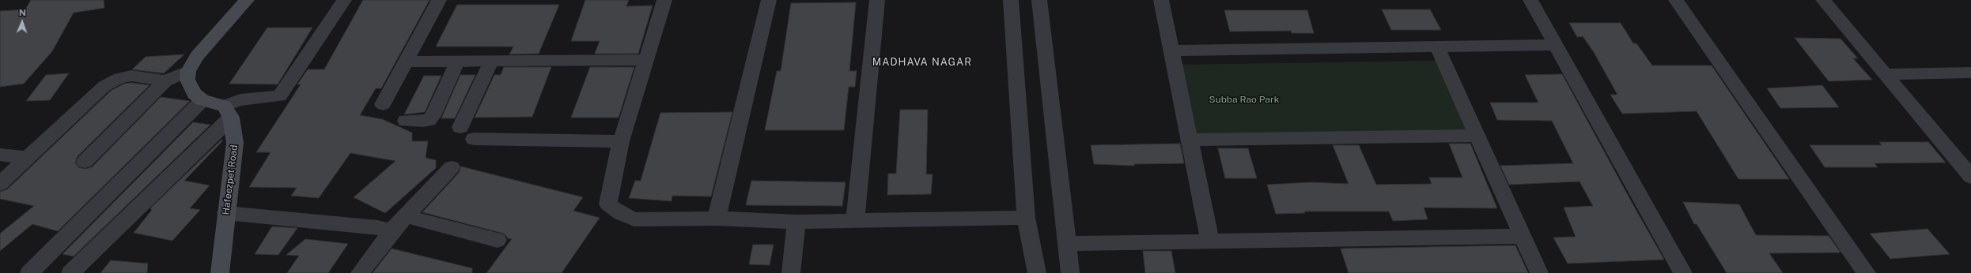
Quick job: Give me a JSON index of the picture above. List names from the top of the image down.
{
  "streets": {
    "street": ["Hafeezpet Road"]
  },
  "districts": ["MADHAVA NAGAR"],
  "parks": ["Subba Rao Park"],
  "north": "top"
}
